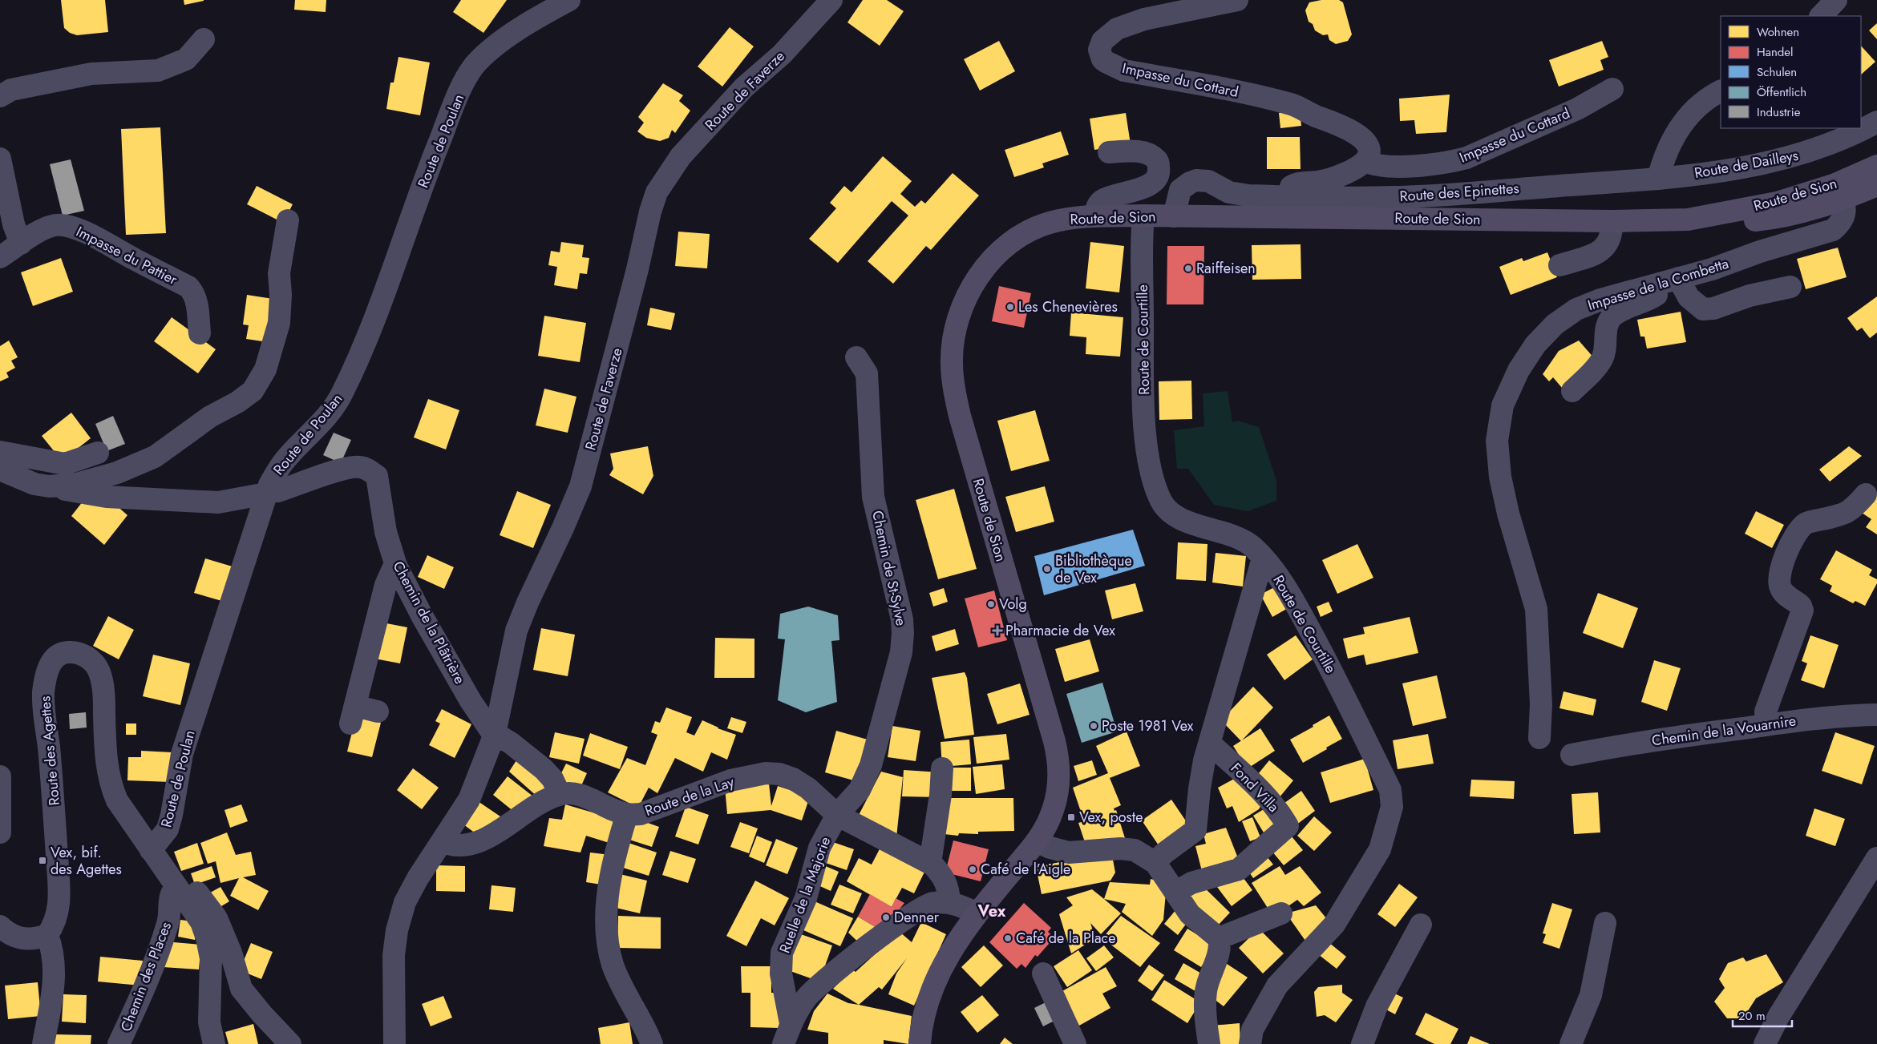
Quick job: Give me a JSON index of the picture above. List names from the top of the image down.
{
  "streets": {
    "main road": ["Route de Sion"],
    "street": [
      "Impasse du Cottard",
      "Route de Faverze",
      "Route de Poulan",
      "Route de Dailleys",
      "Route des Epinettes",
      "Impasse du Pattier",
      "Impasse de la Combetta",
      "Route de Courtille",
      "Chemin de St-Sylve",
      "Chemin de la Plâtrière",
      "Chemin de la Vouarnire",
      "Route des Agettes",
      "Fond Villa",
      "Route de la Lay",
      "Ruelle de la Majorie",
      "Chemin des Places"
    ]
  },
  "crossings": [
    ["Route de Faverze", "Chemin de la Plâtrière"],
    ["Route de Faverze", "Route de la Lay"],
    ["Route de Poulan", "Chemin de la Plâtrière"],
    ["Route de Poulan", "Route des Agettes"],
    ["Route de Dailleys", "Route des Epinettes"],
    ["Route des Epinettes", "Route de Sion"],
    ["Route de Sion", "Impasse de la Combetta"],
    ["Route de Sion", "Route de Courtille"],
    ["Chemin de St-Sylve", "Route de la Lay"],
    ["Chemin de St-Sylve", "Ruelle de la Majorie"],
    ["Route des Agettes", "Chemin des Places"],
    ["Route de la Lay", "Ruelle de la Majorie"]
  ],
  "districts": ["Vex"],
  "places": {
    "other": [
      "Raiffeisen",
      "Les Chenevières",
      "Bibliothèque de Vex",
      "Volg",
      "Poste 1981 Vex",
      "Café de l’Aigle",
      "Denner",
      "Café de la Place"
    ],
    "health": ["Pharmacie de Vex"],
    "transit": ["Vex, poste", "Vex, bif. des Agettes"]
  },
  "legend": [
    "Wohnen",
    "Handel",
    "Schulen",
    "Öffentlich",
    "Industrie"
  ],
  "scale_bar": "20 m"
}
